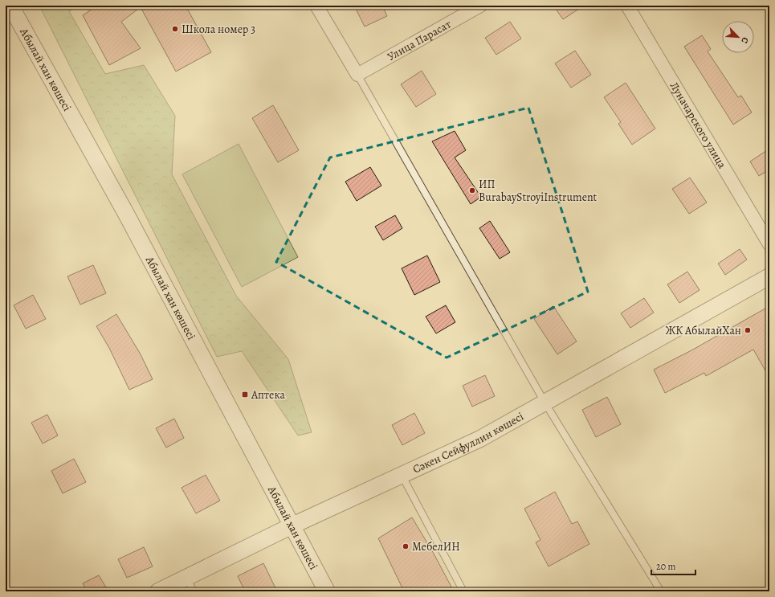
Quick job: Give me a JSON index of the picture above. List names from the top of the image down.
{
  "streets": {
    "street": [
      "Улица Парасат",
      "Абылай хан көшесі",
      "Луначарского улица",
      "Сәкен Сейфуллин көшесі"
    ]
  },
  "crossings": [
    ["Абылай хан көшесі", "Сәкен Сейфуллин көшесі"]
  ],
  "places": {
    "other": [
      "Школа номер 3",
      "ИП BurabayStroyiInstrument",
      "ЖК АбылайХан",
      "МебелИН"
    ],
    "transit": ["Аптека"]
  },
  "scale_bar": "20 m",
  "north": "bottom right"
}
